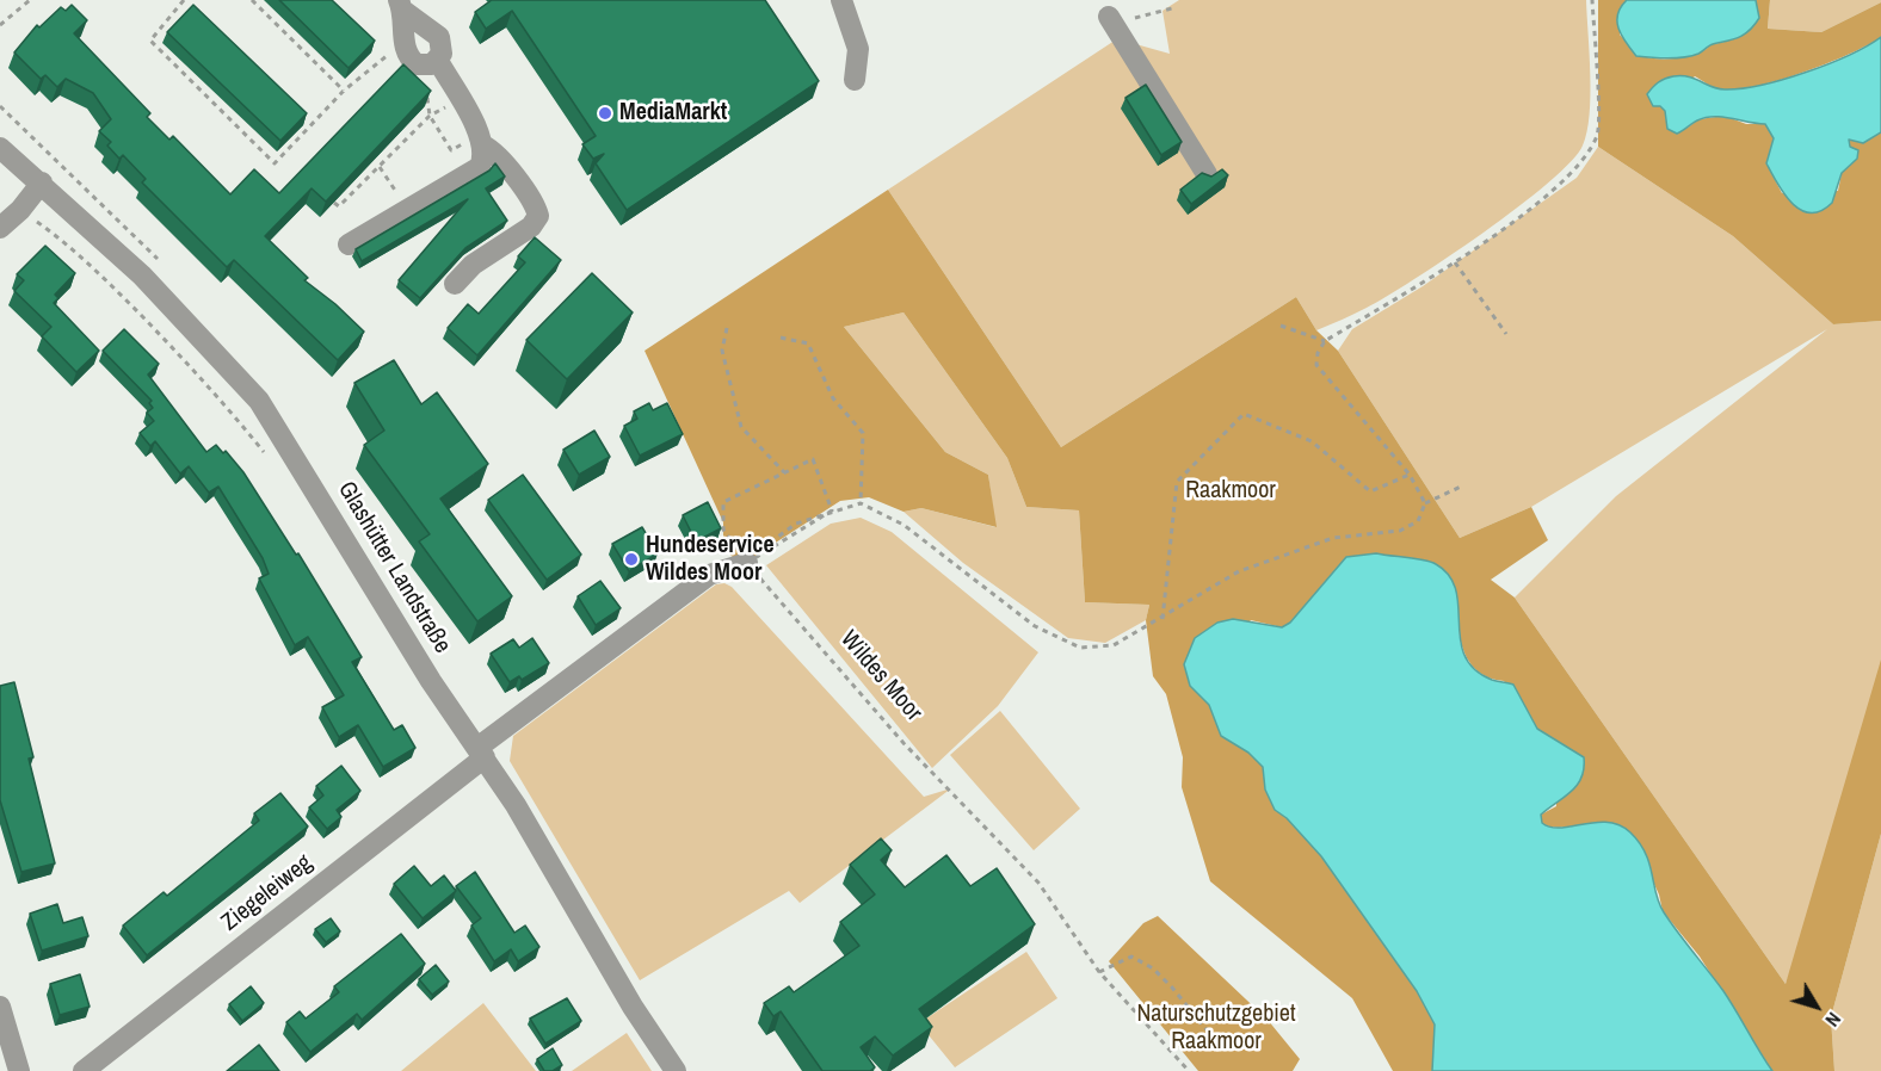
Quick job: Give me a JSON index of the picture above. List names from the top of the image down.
{
  "streets": {
    "street": ["Glashütter Landstraße", "Ziegeleiweg"],
    "path": ["Wildes Moor"]
  },
  "crossings": [
    ["Glashütter Landstraße", "Ziegeleiweg"]
  ],
  "parks": ["Raakmoor", "Naturschutzgebiet Raakmoor"],
  "places": ["MediaMarkt", "Hundeservice Wildes Moor"],
  "north": "bottom right"
}
